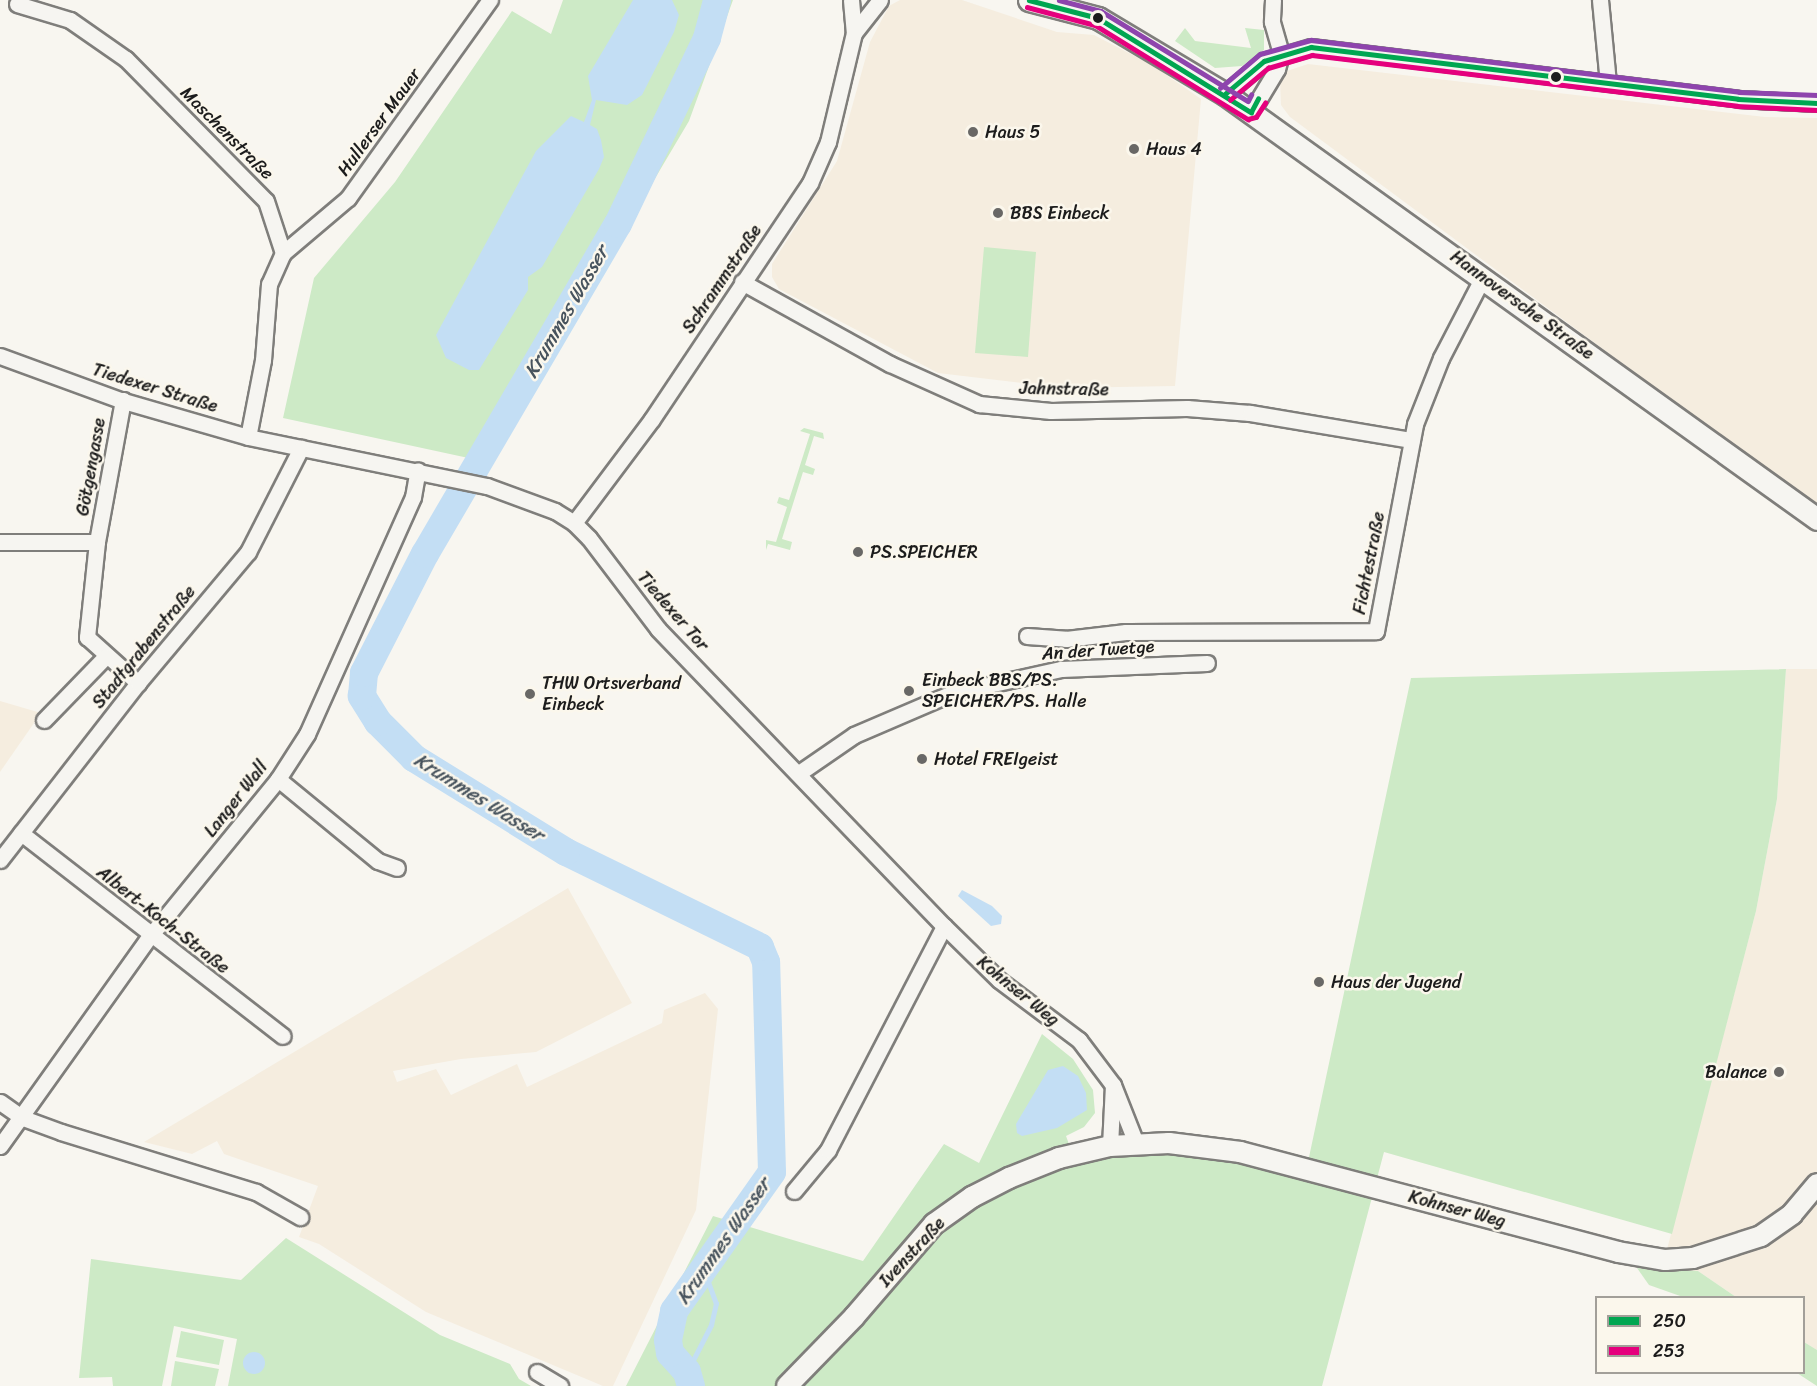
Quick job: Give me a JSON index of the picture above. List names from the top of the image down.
{
  "streets": {
    "main road": ["Hannoversche Straße"],
    "street": [
      "Hullerser Mauer",
      "Maschenstraße",
      "Schrammstraße",
      "Tiedexer Straße",
      "Jahnstraße",
      "Götgengasse",
      "Fichtestraße",
      "Tiedexer Tor",
      "Stadtgrabenstraße",
      "An der Twetge",
      "Langer Wall",
      "Albert-Koch-Straße",
      "Kohnser Weg",
      "Ivenstraße"
    ]
  },
  "crossings": [
    ["Hullerser Mauer", "Maschenstraße"],
    ["Schrammstraße", "Jahnstraße"],
    ["Schrammstraße", "Tiedexer Tor"],
    ["Hannoversche Straße", "Fichtestraße"],
    ["Tiedexer Straße", "Götgengasse"],
    ["Tiedexer Straße", "Tiedexer Tor"],
    ["Tiedexer Straße", "Stadtgrabenstraße"],
    ["Jahnstraße", "Fichtestraße"],
    ["Tiedexer Tor", "Stadtgrabenstraße"],
    ["Tiedexer Tor", "An der Twetge"],
    ["Tiedexer Tor", "Langer Wall"],
    ["Tiedexer Tor", "Kohnser Weg"],
    ["Stadtgrabenstraße", "Albert-Koch-Straße"],
    ["Langer Wall", "Albert-Koch-Straße"],
    ["Kohnser Weg", "Ivenstraße"]
  ],
  "water": ["Krummes Wasser"],
  "places": [
    "Haus 5",
    "Haus 4",
    "BBS Einbeck",
    "PS.SPEICHER",
    "Einbeck BBS/PS. SPEICHER/PS. Halle",
    "THW Ortsverband Einbeck",
    "Hotel FREIgeist",
    "Haus der Jugend",
    "Balance"
  ],
  "lines": ["transit line 250", "transit line 253"],
  "legend": ["250", "253"]
}
